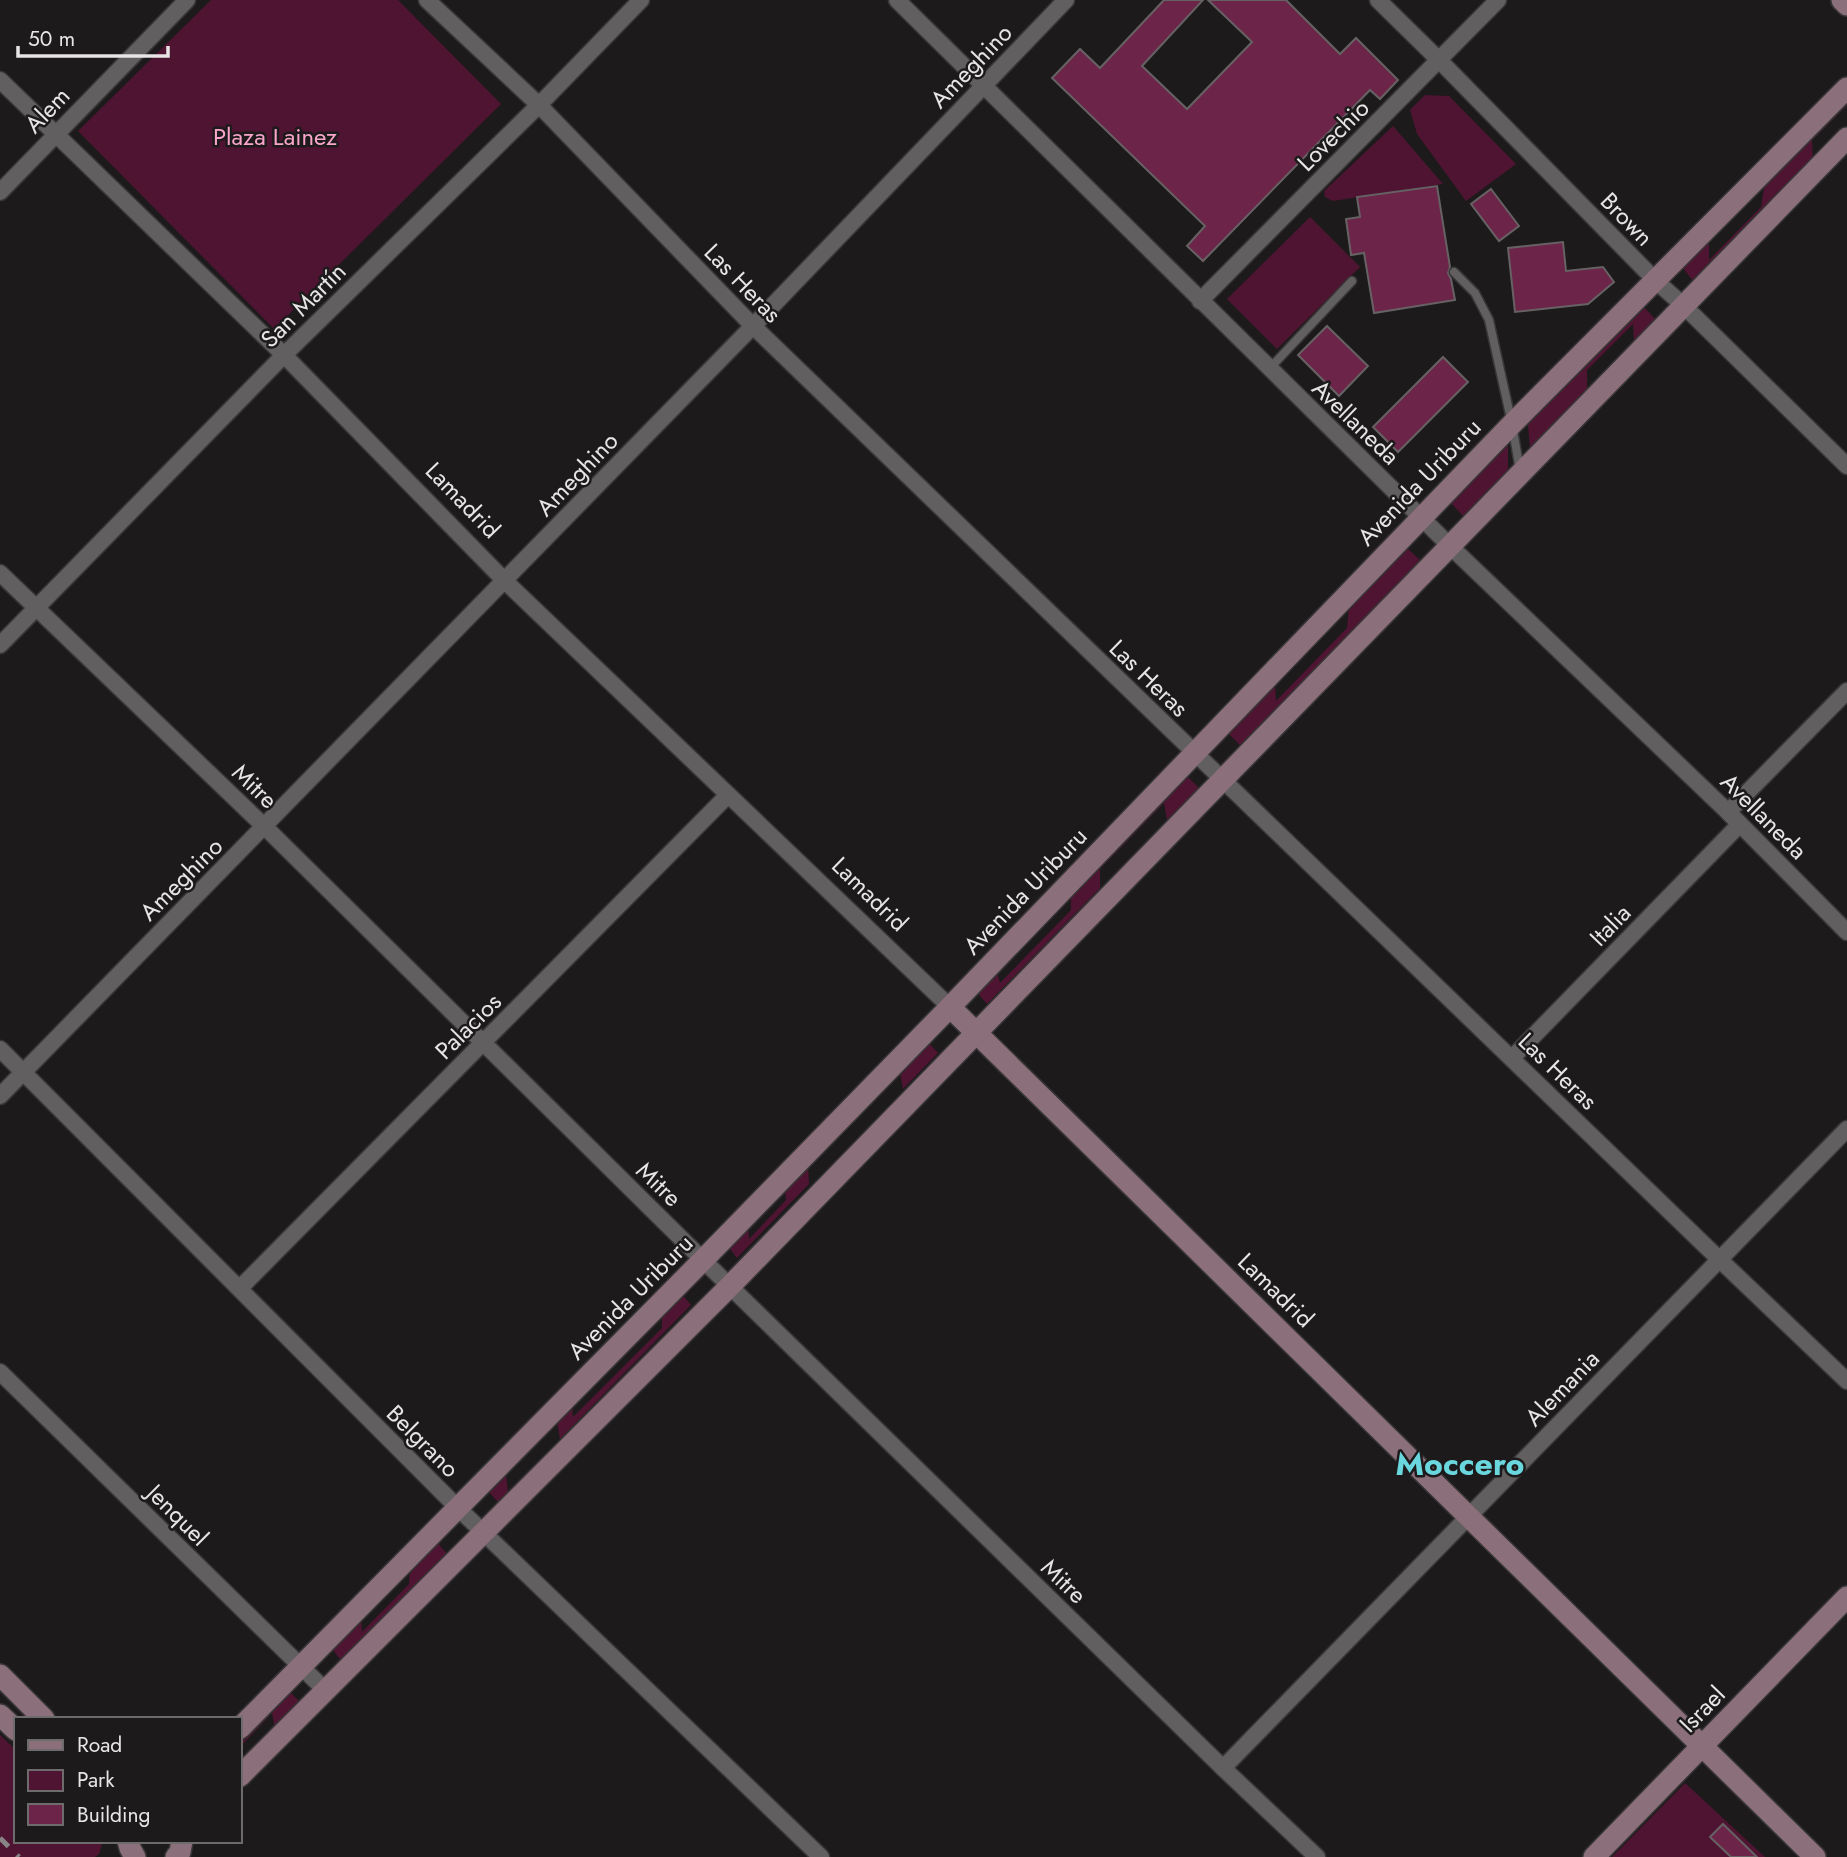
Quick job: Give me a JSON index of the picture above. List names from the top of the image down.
{
  "streets": {
    "main road": ["Avenida Uriburu", "Lamadrid", "Israel"],
    "street": [
      "Ameghino",
      "Alem",
      "Lovechio",
      "Brown",
      "Las Heras",
      "San Martín",
      "Avellaneda",
      "Mitre",
      "Italia",
      "Palacios",
      "Alemania",
      "Belgrano",
      "Jenquel"
    ]
  },
  "crossings": [
    ["Ameghino", "Las Heras"],
    ["Ameghino", "Avellaneda"],
    ["Ameghino", "Lamadrid"],
    ["Ameghino", "Mitre"],
    ["Ameghino", "Belgrano"],
    ["Alem", "Lamadrid"],
    ["Lovechio", "Brown"],
    ["Lovechio", "Avellaneda"],
    ["Brown", "Avenida Uriburu"],
    ["Las Heras", "San Martín"],
    ["Las Heras", "Avenida Uriburu"],
    ["Las Heras", "Italia"],
    ["Las Heras", "Alemania"],
    ["San Martín", "Lamadrid"],
    ["San Martín", "Mitre"],
    ["Avellaneda", "Avenida Uriburu"],
    ["Avellaneda", "Italia"],
    ["Avenida Uriburu", "Lamadrid"],
    ["Avenida Uriburu", "Mitre"],
    ["Avenida Uriburu", "Belgrano"],
    ["Avenida Uriburu", "Jenquel"],
    ["Lamadrid", "Palacios"],
    ["Lamadrid", "Alemania"],
    ["Lamadrid", "Israel"],
    ["Mitre", "Palacios"],
    ["Mitre", "Alemania"],
    ["Palacios", "Belgrano"]
  ],
  "districts": ["Moccero"],
  "parks": ["Plaza Lainez"],
  "legend": ["Road", "Park", "Building"],
  "scale_bar": "50 m"
}
